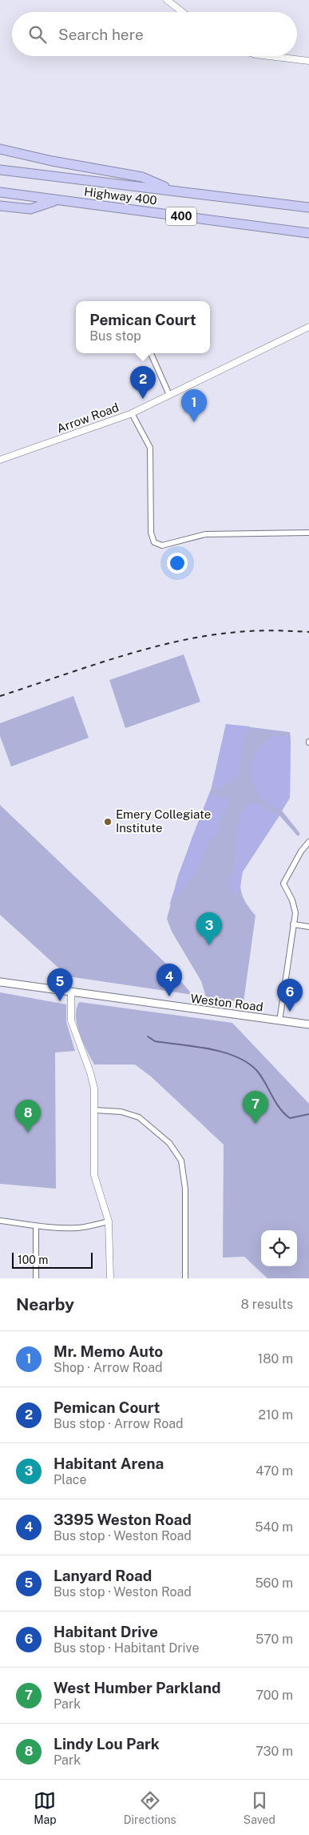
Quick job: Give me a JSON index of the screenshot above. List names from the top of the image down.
{
  "streets": {
    "highway": ["Highway 400", "400"],
    "main road": ["Weston Road"],
    "street": ["Arrow Road"]
  },
  "places": ["Emery Collegiate Institute"],
  "scale_bar": "100 m",
  "page": {
    "search": "Search here",
    "popup": ["Pemican Court", "Bus stop"],
    "pins": [
      "2",
      "1",
      "3",
      "4",
      "5",
      "6",
      "7",
      "8"
    ],
    "scale": "100 m",
    "heading": ["Nearby", "8 results"],
    "list": [
      {
        "mark": "1",
        "name": "Mr. Memo Auto",
        "note": "Shop · Arrow Road",
        "value": "180 m"
      },
      {
        "mark": "2",
        "name": "Pemican Court",
        "note": "Bus stop · Arrow Road",
        "value": "210 m"
      },
      {
        "mark": "3",
        "name": "Habitant Arena",
        "note": "Place",
        "value": "470 m"
      },
      {
        "mark": "4",
        "name": "3395 Weston Road",
        "note": "Bus stop · Weston Road",
        "value": "540 m"
      },
      {
        "mark": "5",
        "name": "Lanyard Road",
        "note": "Bus stop · Weston Road",
        "value": "560 m"
      },
      {
        "mark": "6",
        "name": "Habitant Drive",
        "note": "Bus stop · Habitant Drive",
        "value": "570 m"
      },
      {
        "mark": "7",
        "name": "West Humber Parkland",
        "note": "Park",
        "value": "700 m"
      },
      {
        "mark": "8",
        "name": "Lindy Lou Park",
        "note": "Park",
        "value": "730 m"
      }
    ],
    "nav": ["Map", "Directions", "Saved"]
  }
}
